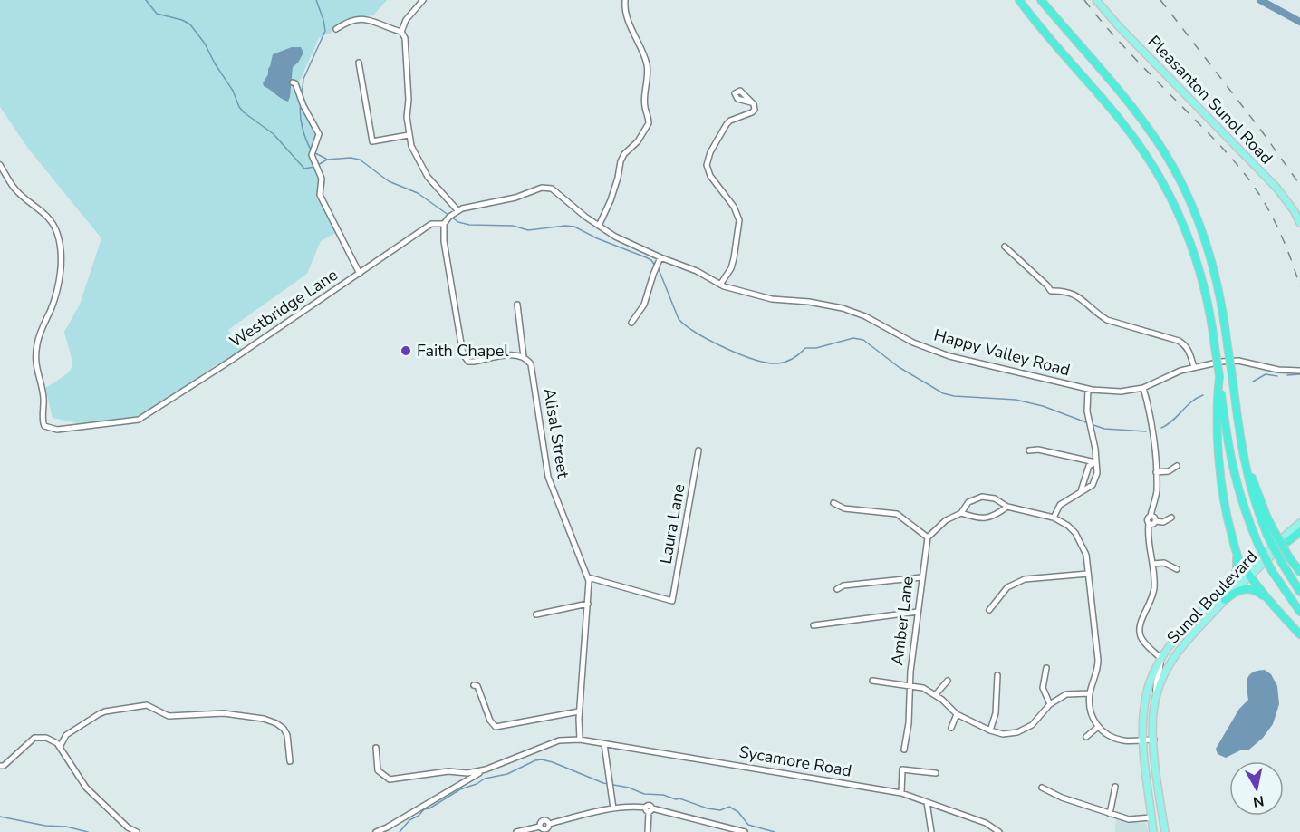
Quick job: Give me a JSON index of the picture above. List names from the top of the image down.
{
  "streets": {
    "main road": ["Pleasanton Sunol Road", "Sunol Boulevard"],
    "street": [
      "Westbridge Lane",
      "Happy Valley Road",
      "Alisal Street",
      "Laura Lane",
      "Amber Lane",
      "Sycamore Road"
    ]
  },
  "crossings": [
    ["Alisal Street", "Laura Lane"],
    ["Alisal Street", "Sycamore Road"]
  ],
  "places": ["Faith Chapel"],
  "north": "bottom"
}
